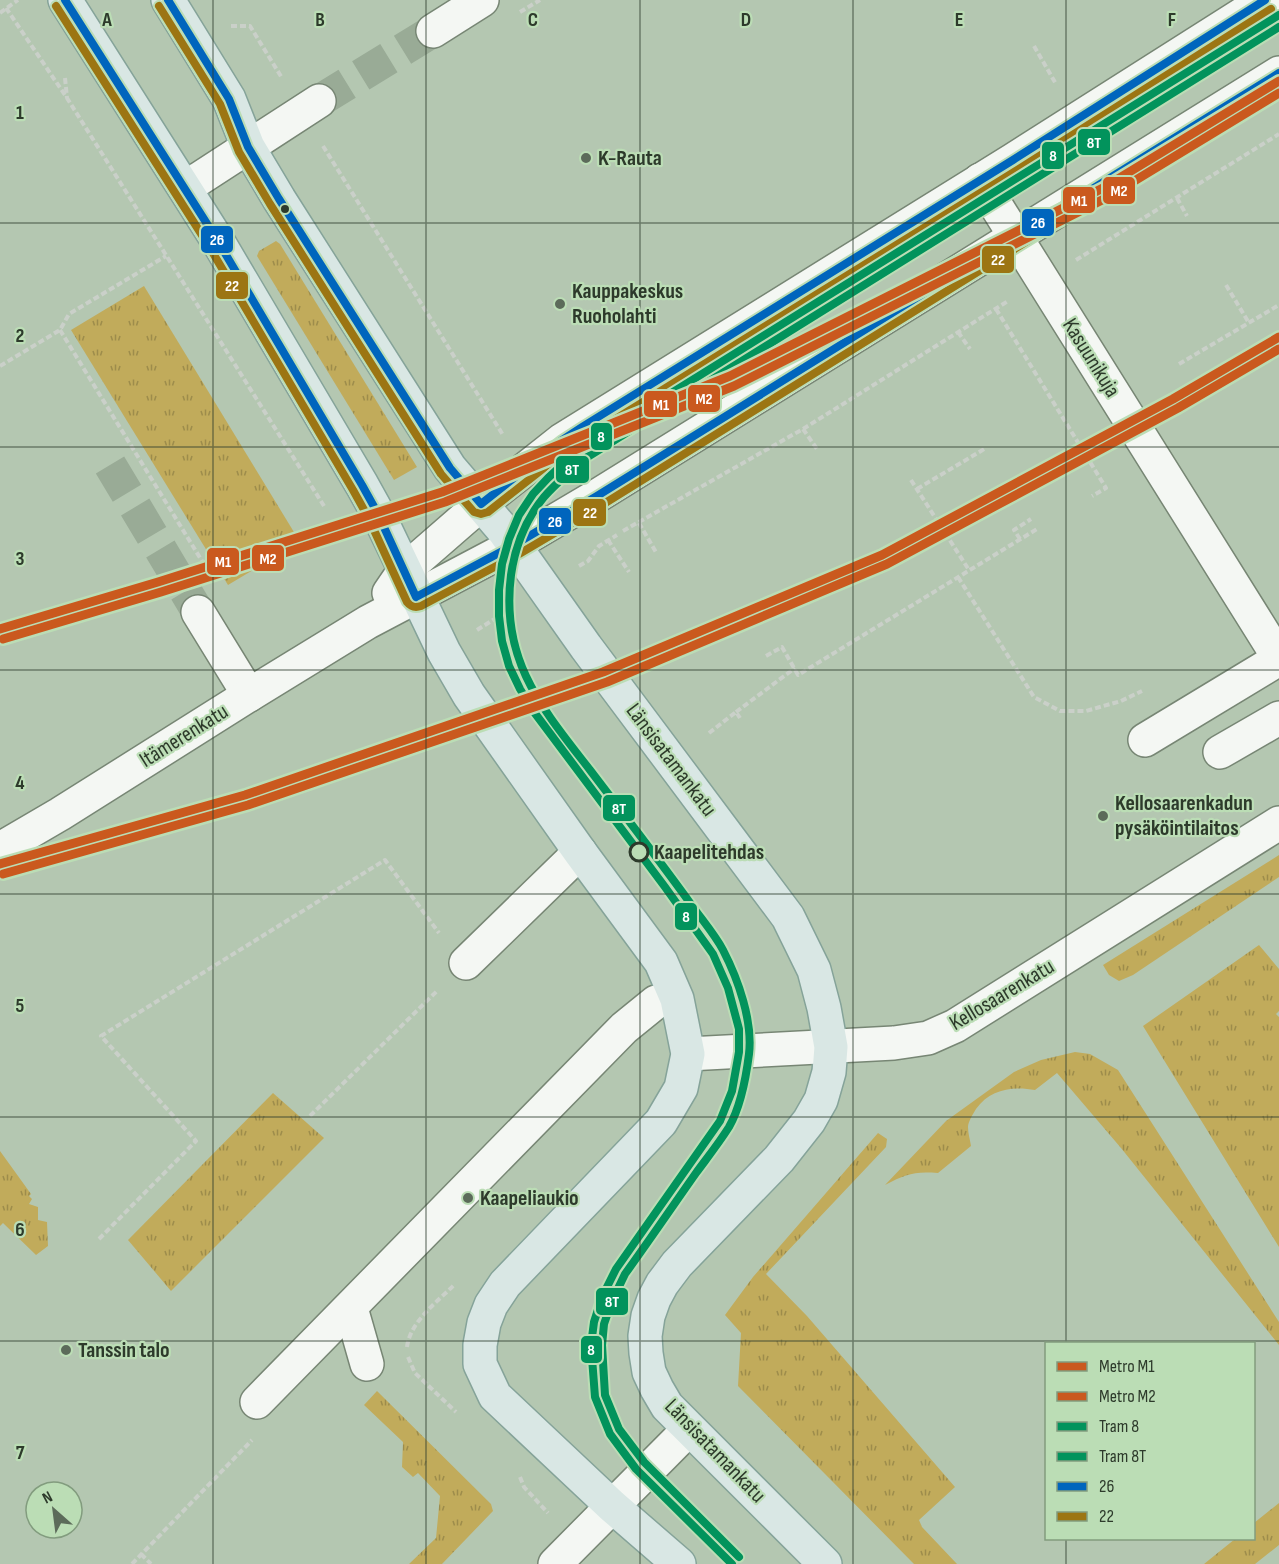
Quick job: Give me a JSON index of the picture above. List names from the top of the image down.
{
  "streets": {
    "main road": ["Länsisatamankatu"],
    "street": ["Kasuunikuja", "Itämerenkatu", "Kellosaarenkatu"]
  },
  "crossings": [
    ["Kasuunikuja", "Itämerenkatu"],
    ["Itämerenkatu", "Länsisatamankatu"],
    ["Länsisatamankatu", "Kellosaarenkatu"]
  ],
  "places": [
    "K-Rauta",
    "Kauppakeskus Ruoholahti",
    "Kellosaarenkadun pysäköintilaitos",
    "Kaapelitehdas",
    "Kaapeliaukio",
    "Tanssin talo"
  ],
  "lines": [
    "transit line 26",
    "transit line 22",
    "tram line 8",
    "tram line 8T",
    "metro line M1",
    "metro line M2"
  ],
  "legend": [
    "Metro M1",
    "Metro M2",
    "Tram 8",
    "Tram 8T",
    "26",
    "22"
  ],
  "north": "top left",
  "grid": {
    "columns": [
      "A",
      "B",
      "C",
      "D",
      "E",
      "F"
    ],
    "rows": [
      "1",
      "2",
      "3",
      "4",
      "5",
      "6",
      "7"
    ]
  }
}
